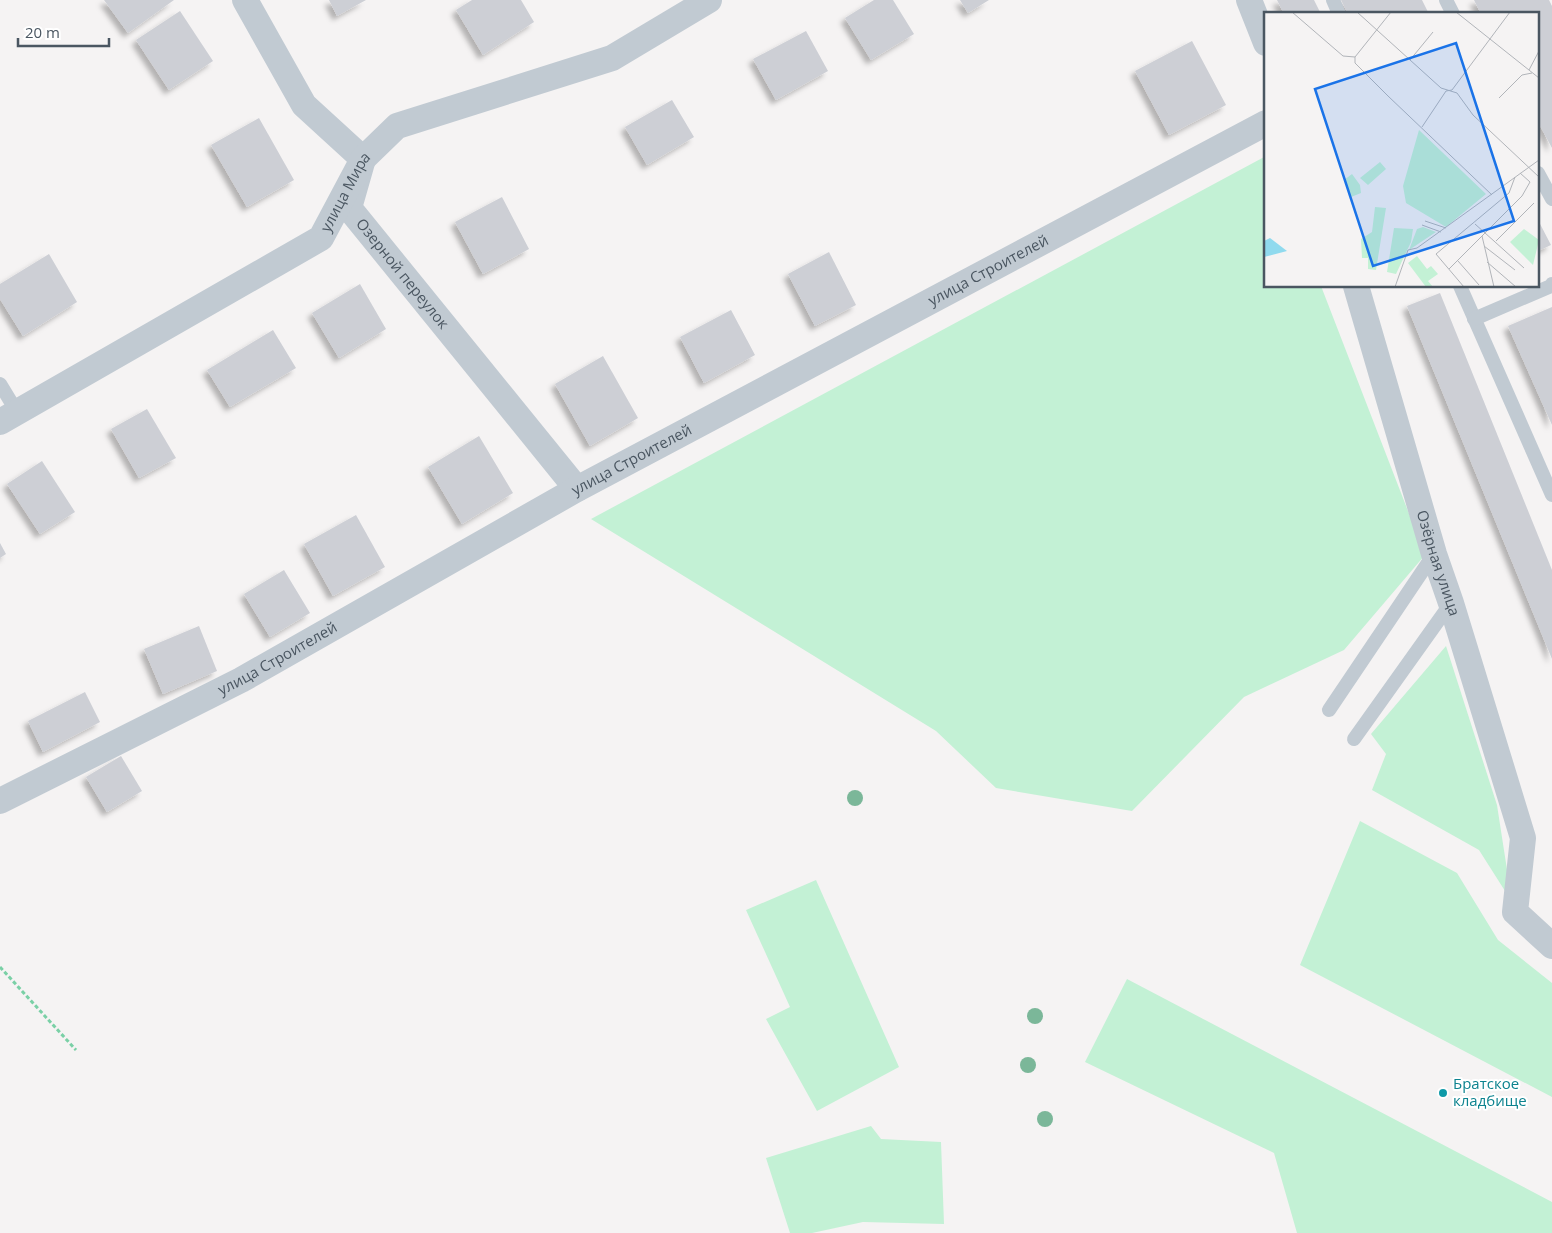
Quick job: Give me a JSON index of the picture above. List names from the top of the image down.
{
  "streets": {
    "street": [
      "улица Мира",
      "улица Строителей",
      "Озерной переулок",
      "Озёрная улица"
    ]
  },
  "crossings": [
    ["улица Мира", "Озерной переулок"],
    ["улица Строителей", "Озерной переулок"]
  ],
  "places": ["Братское кладбище"],
  "scale_bar": "20 m"
}
